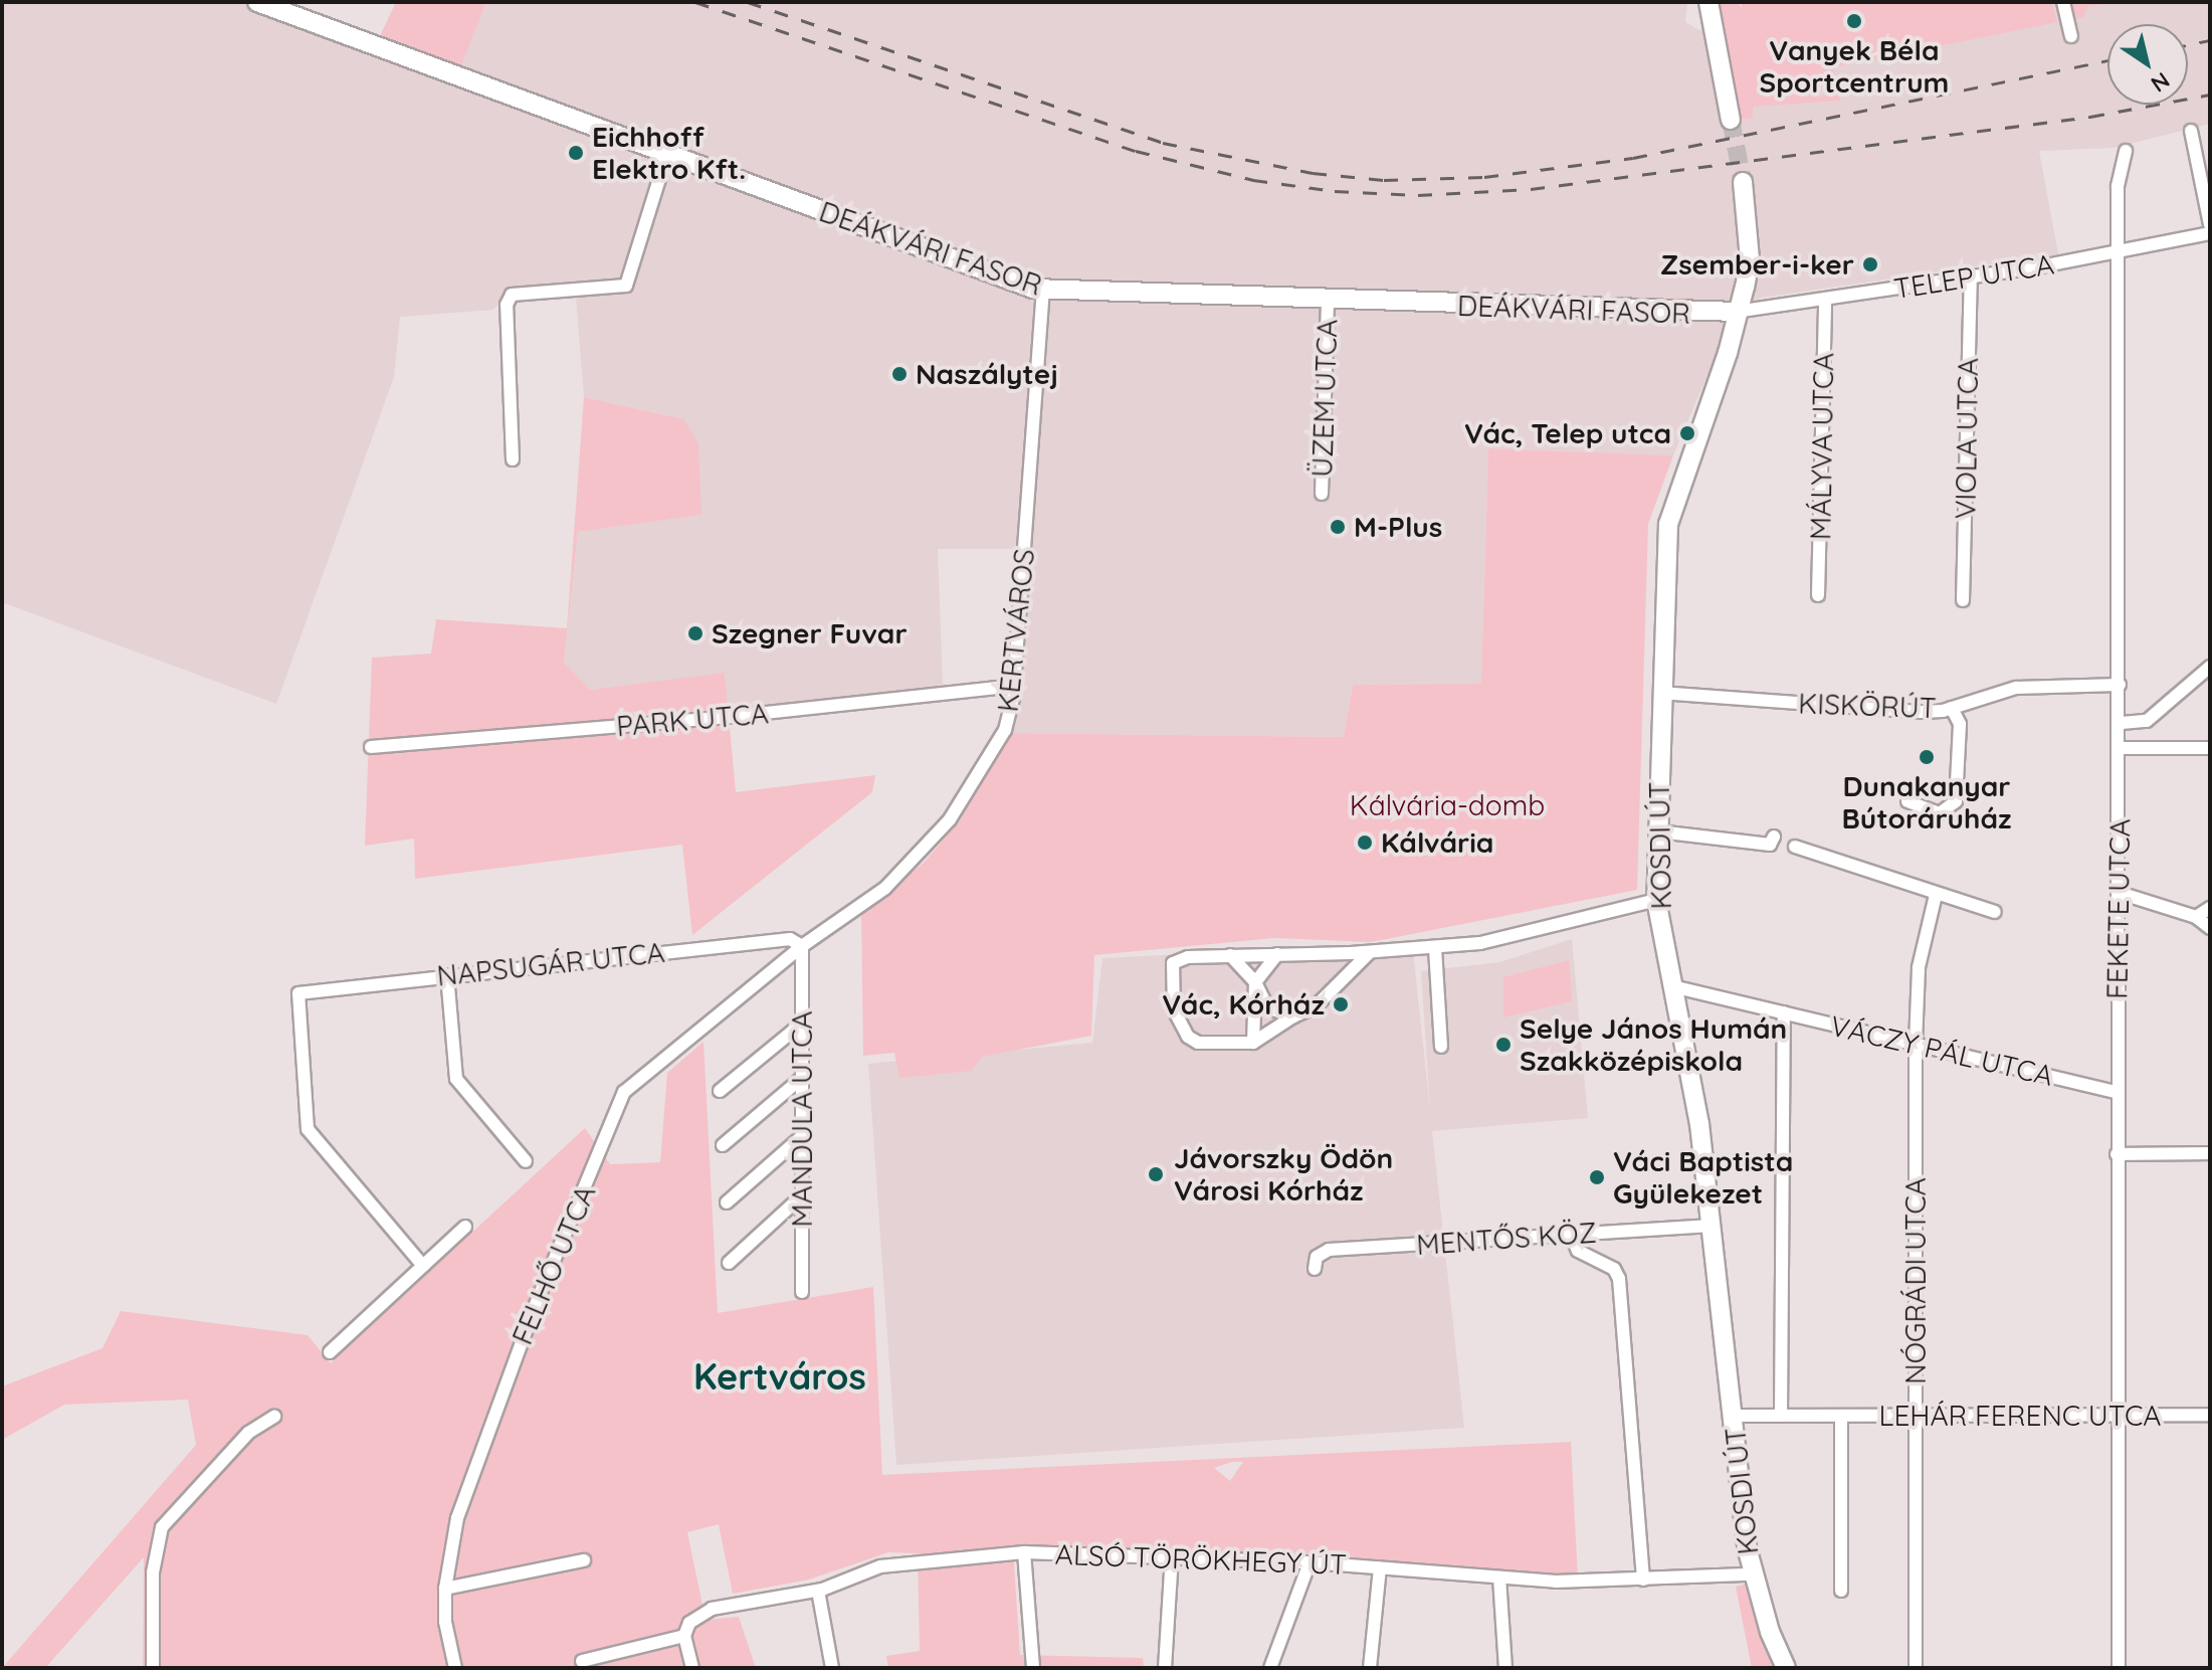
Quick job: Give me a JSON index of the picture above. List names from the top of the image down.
{
  "streets": {
    "street": [
      "DEÁKVÁRI FASOR",
      "TELEP UTCA",
      "ÜZEM UTCA",
      "VIOLA UTCA",
      "MÁLYVA UTCA",
      "KERTVÁROS",
      "KISKÖRÚT",
      "PARK UTCA",
      "KOSDI ÚT",
      "FEKETE UTCA",
      "NAPSUGÁR UTCA",
      "VÁCZY PÁL UTCA",
      "MANDULA UTCA",
      "MENTŐS KÖZ",
      "FELHŐ UTCA",
      "NÓGRÁDI UTCA",
      "LEHÁR FERENC UTCA",
      "ALSÓ TÖRÖKHEGY ÚT"
    ]
  },
  "crossings": [
    ["DEÁKVÁRI FASOR", "TELEP UTCA"],
    ["DEÁKVÁRI FASOR", "ÜZEM UTCA"],
    ["DEÁKVÁRI FASOR", "KERTVÁROS"],
    ["DEÁKVÁRI FASOR", "KOSDI ÚT"],
    ["TELEP UTCA", "VIOLA UTCA"],
    ["TELEP UTCA", "MÁLYVA UTCA"],
    ["TELEP UTCA", "KOSDI ÚT"],
    ["TELEP UTCA", "FEKETE UTCA"],
    ["KERTVÁROS", "PARK UTCA"],
    ["KERTVÁROS", "NAPSUGÁR UTCA"],
    ["KERTVÁROS", "MANDULA UTCA"],
    ["KERTVÁROS", "FELHŐ UTCA"],
    ["KISKÖRÚT", "KOSDI ÚT"],
    ["KISKÖRÚT", "FEKETE UTCA"],
    ["KOSDI ÚT", "VÁCZY PÁL UTCA"],
    ["KOSDI ÚT", "MENTŐS KÖZ"],
    ["KOSDI ÚT", "LEHÁR FERENC UTCA"],
    ["KOSDI ÚT", "ALSÓ TÖRÖKHEGY ÚT"],
    ["FEKETE UTCA", "VÁCZY PÁL UTCA"],
    ["FEKETE UTCA", "LEHÁR FERENC UTCA"],
    ["NAPSUGÁR UTCA", "MANDULA UTCA"],
    ["VÁCZY PÁL UTCA", "NÓGRÁDI UTCA"],
    ["NÓGRÁDI UTCA", "LEHÁR FERENC UTCA"]
  ],
  "districts": ["Kertváros"],
  "parks": ["Kálvária-domb"],
  "places": [
    "Vanyek Béla Sportcentrum",
    "Eichhoff Elektro Kft.",
    "Zsember-i-ker",
    "Naszálytej",
    "Vác, Telep utca",
    "M-Plus",
    "Szegner Fuvar",
    "Dunakanyar Bútoráruház",
    "Kálvária",
    "Vác, Kórház",
    "Selye János Humán Szakközépiskola",
    "Jávorszky Ödön Városi Kórház",
    "Váci Baptista Gyülekezet"
  ],
  "north": "bottom right"
}
